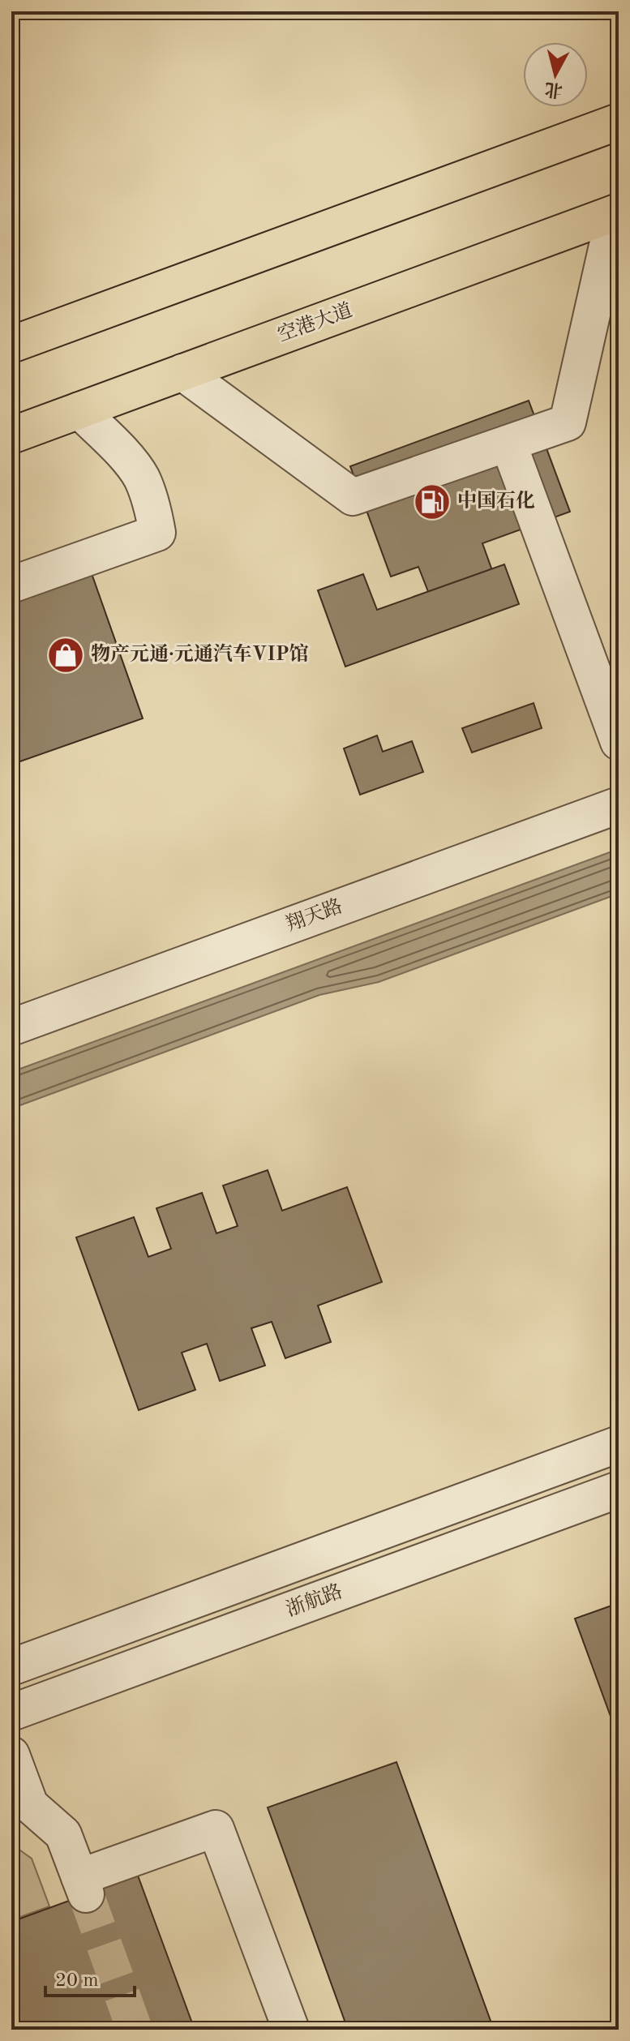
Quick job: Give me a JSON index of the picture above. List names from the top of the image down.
{
  "streets": {
    "main road": ["空港大道"],
    "street": ["翔天路", "浙航路"]
  },
  "places": {
    "fuel station": ["中国石化"],
    "shop": ["物产元通·元通汽车VIP馆"]
  },
  "scale_bar": "20 m",
  "north": "bottom"
}
